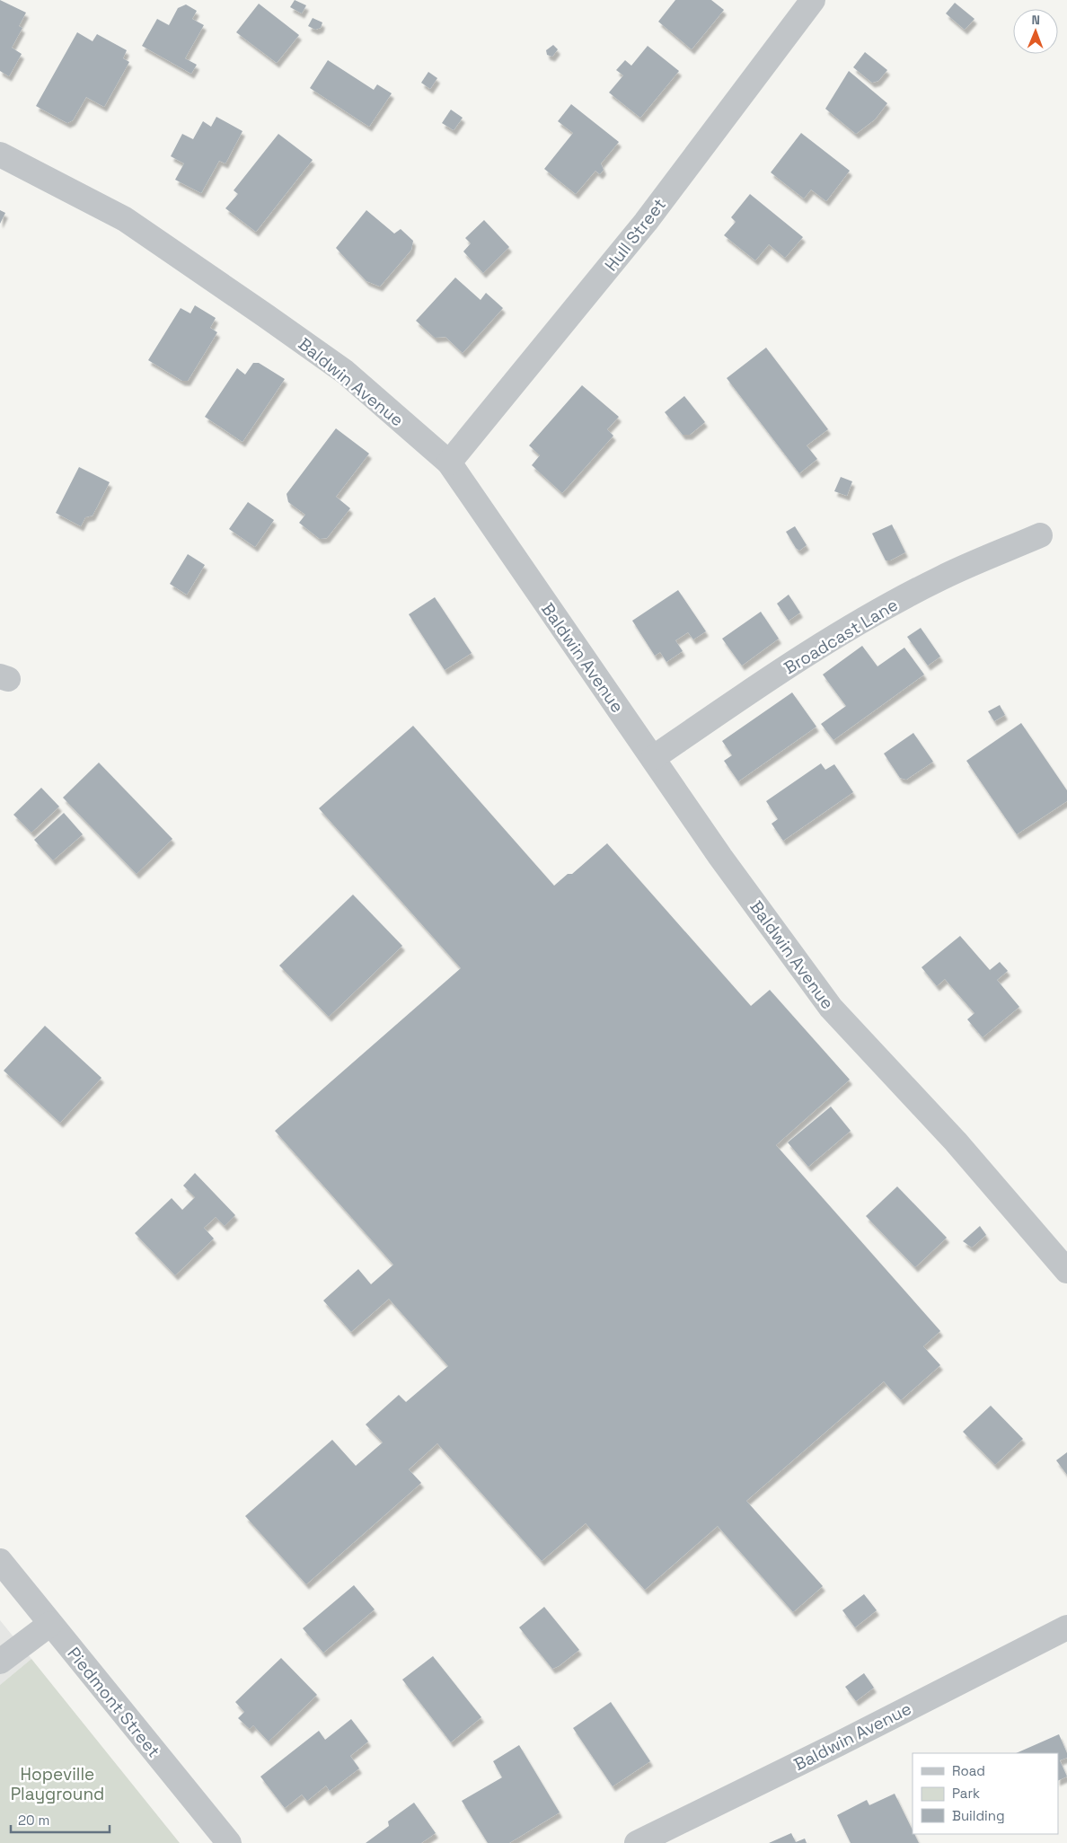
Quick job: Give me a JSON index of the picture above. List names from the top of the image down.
{
  "streets": {
    "street": [
      "Hull Street",
      "Baldwin Avenue",
      "Broadcast Lane",
      "Piedmont Street"
    ]
  },
  "crossings": [
    ["Hull Street", "Baldwin Avenue"],
    ["Baldwin Avenue", "Broadcast Lane"]
  ],
  "parks": ["Hopeville Playground"],
  "legend": ["Road", "Park", "Building"],
  "scale_bar": "20 m",
  "north": "top"
}
